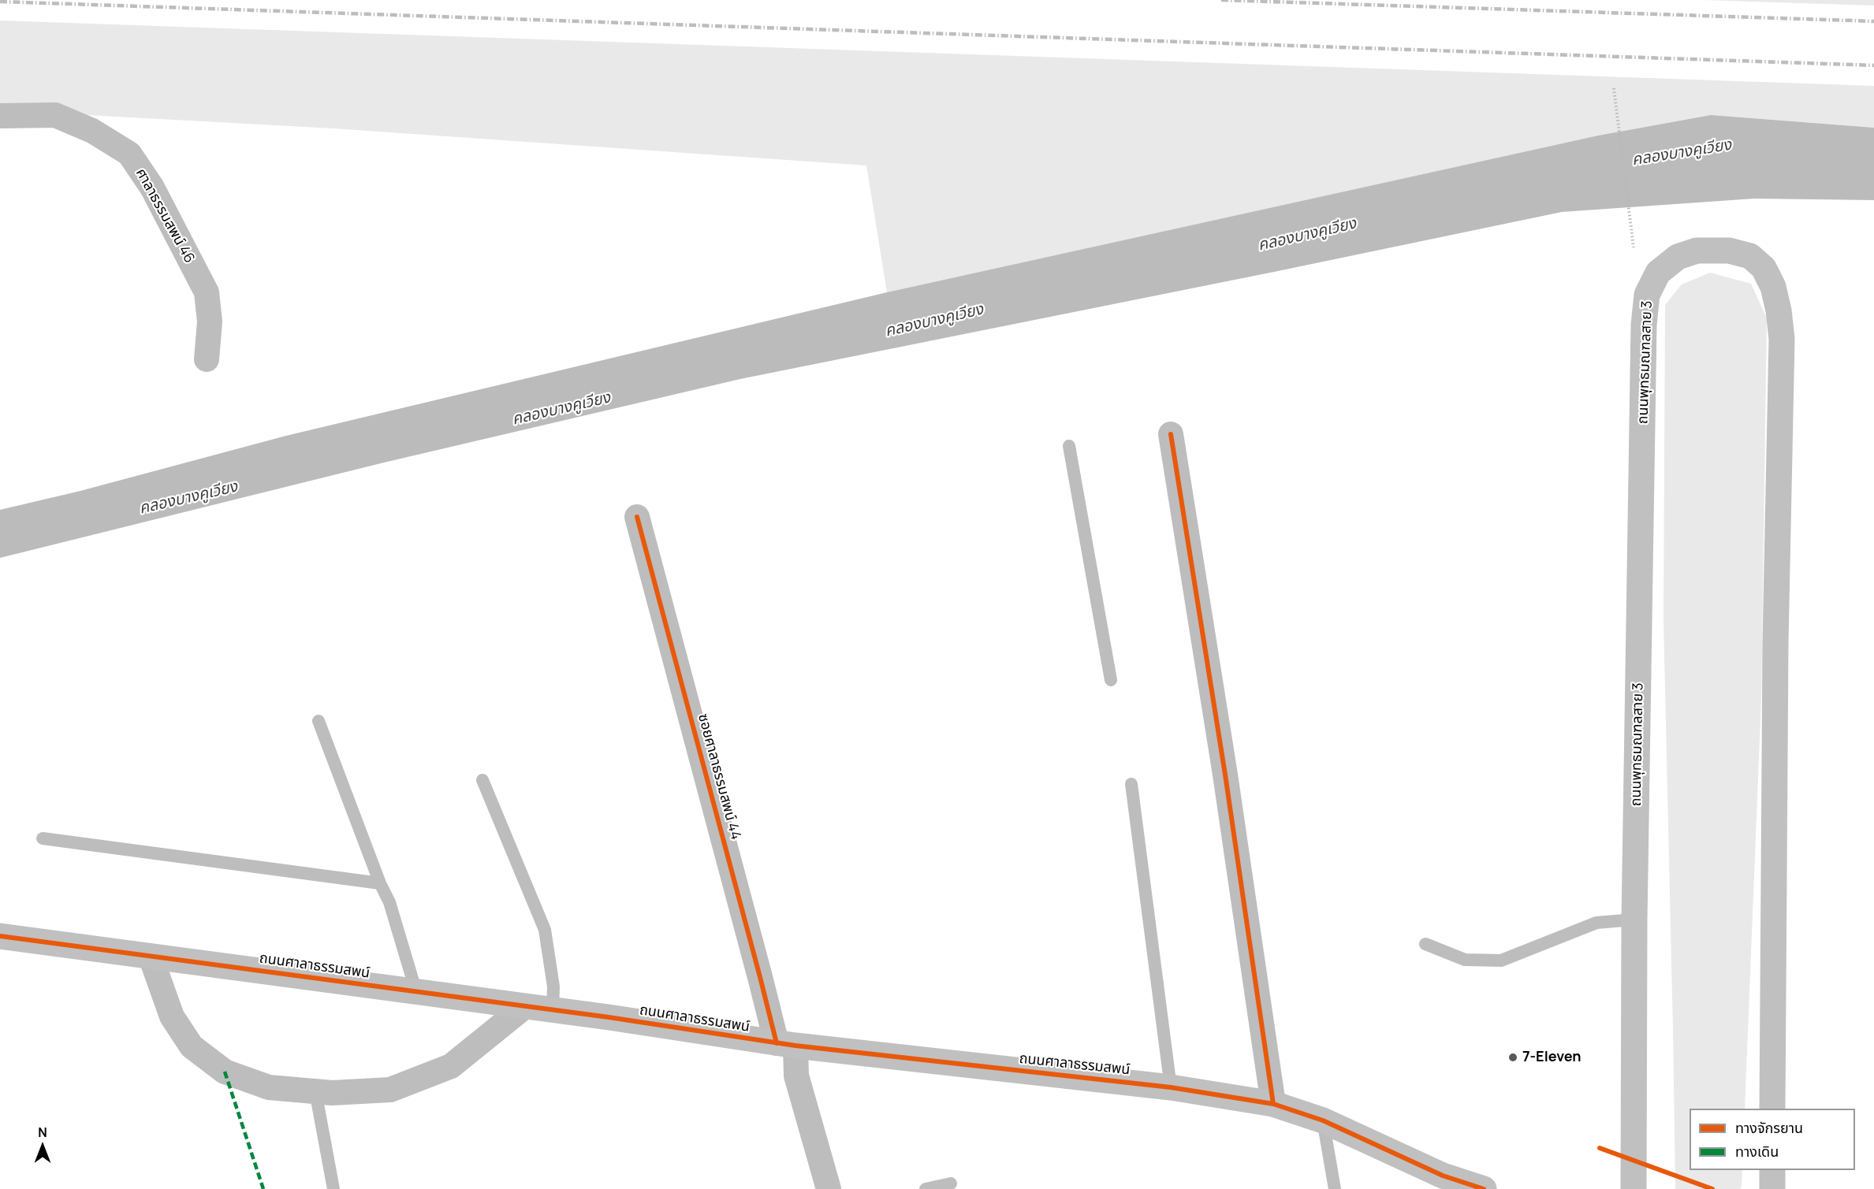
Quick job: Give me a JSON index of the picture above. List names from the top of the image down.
{
  "streets": {
    "main road": ["ถนนพุทธมณฑลสาย 3", "ถนนศาลาธรรมสพน์"],
    "street": ["ศาลาธรรมสพน์ 46", "ซอยศาลาธรรมสพน์ 44"]
  },
  "crossings": [
    ["ซอยศาลาธรรมสพน์ 44", "ถนนศาลาธรรมสพน์"]
  ],
  "water": ["คลองบางคูเวียง"],
  "places": ["7-Eleven"],
  "legend": ["ทางจักรยาน", "ทางเดิน"],
  "north": "top"
}
